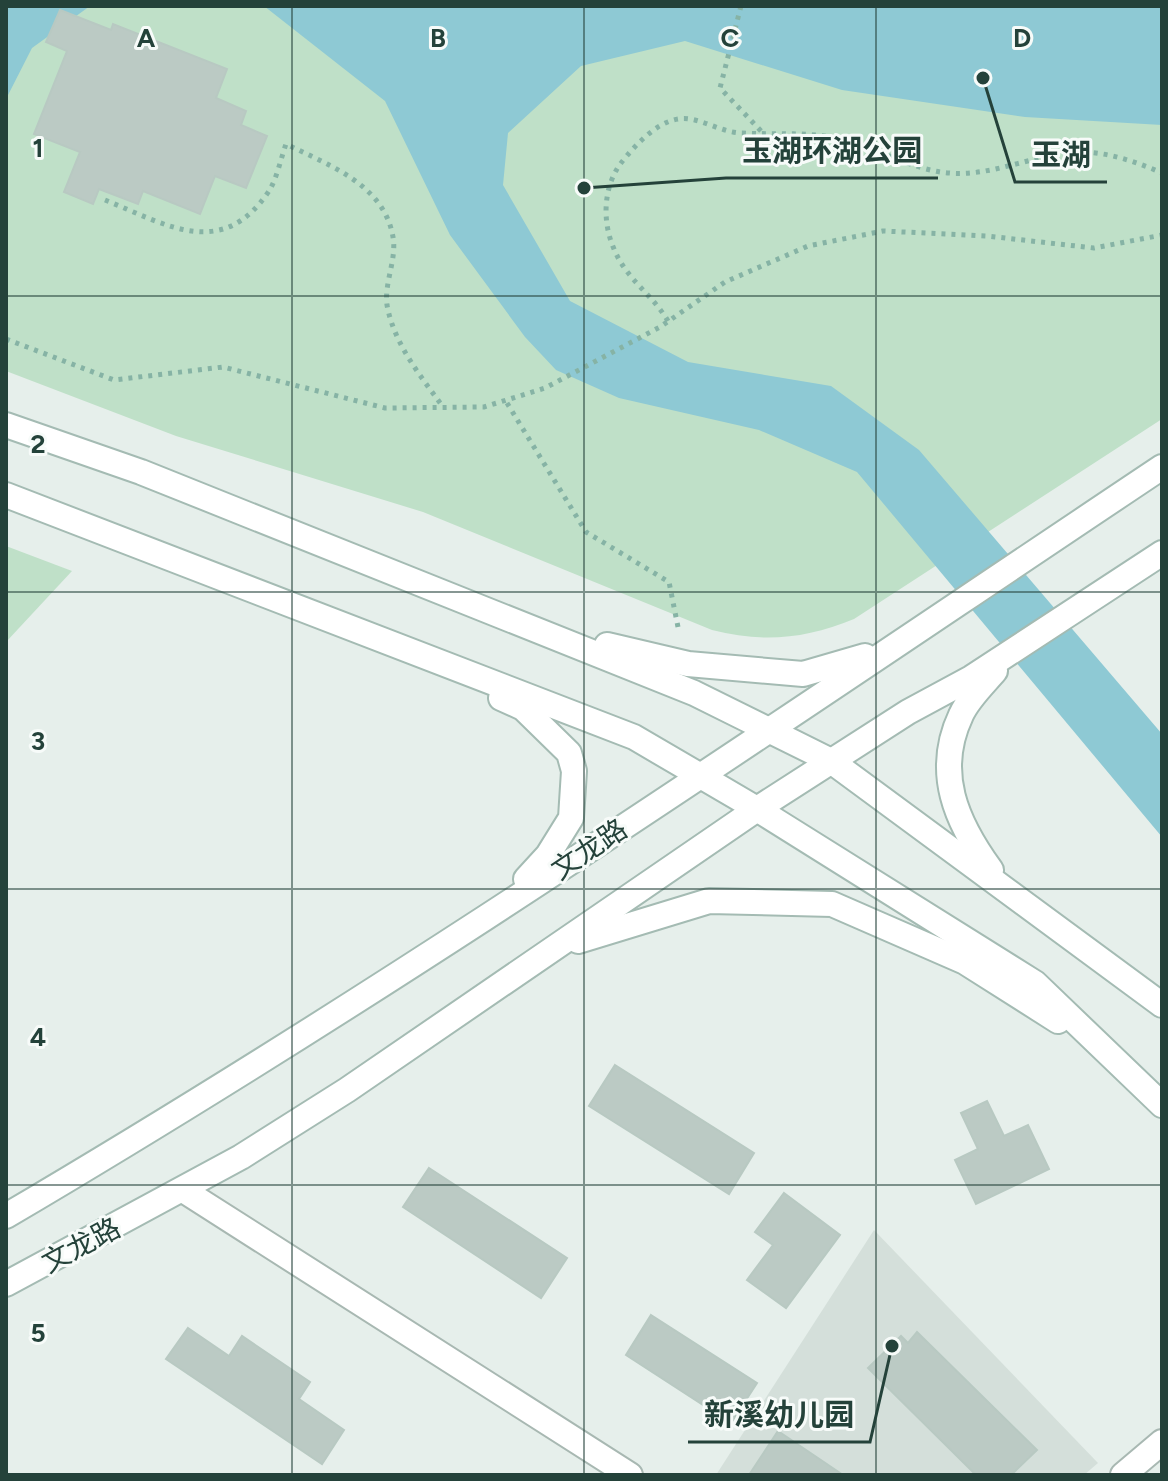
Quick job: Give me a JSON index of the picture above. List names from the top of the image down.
{
  "streets": {
    "main road": ["文龙路"]
  },
  "places": ["玉湖", "玉湖环湖公园", "新溪幼儿园"],
  "grid": {
    "columns": [
      "A",
      "B",
      "C",
      "D"
    ],
    "rows": [
      "1",
      "2",
      "3",
      "4",
      "5"
    ]
  }
}
